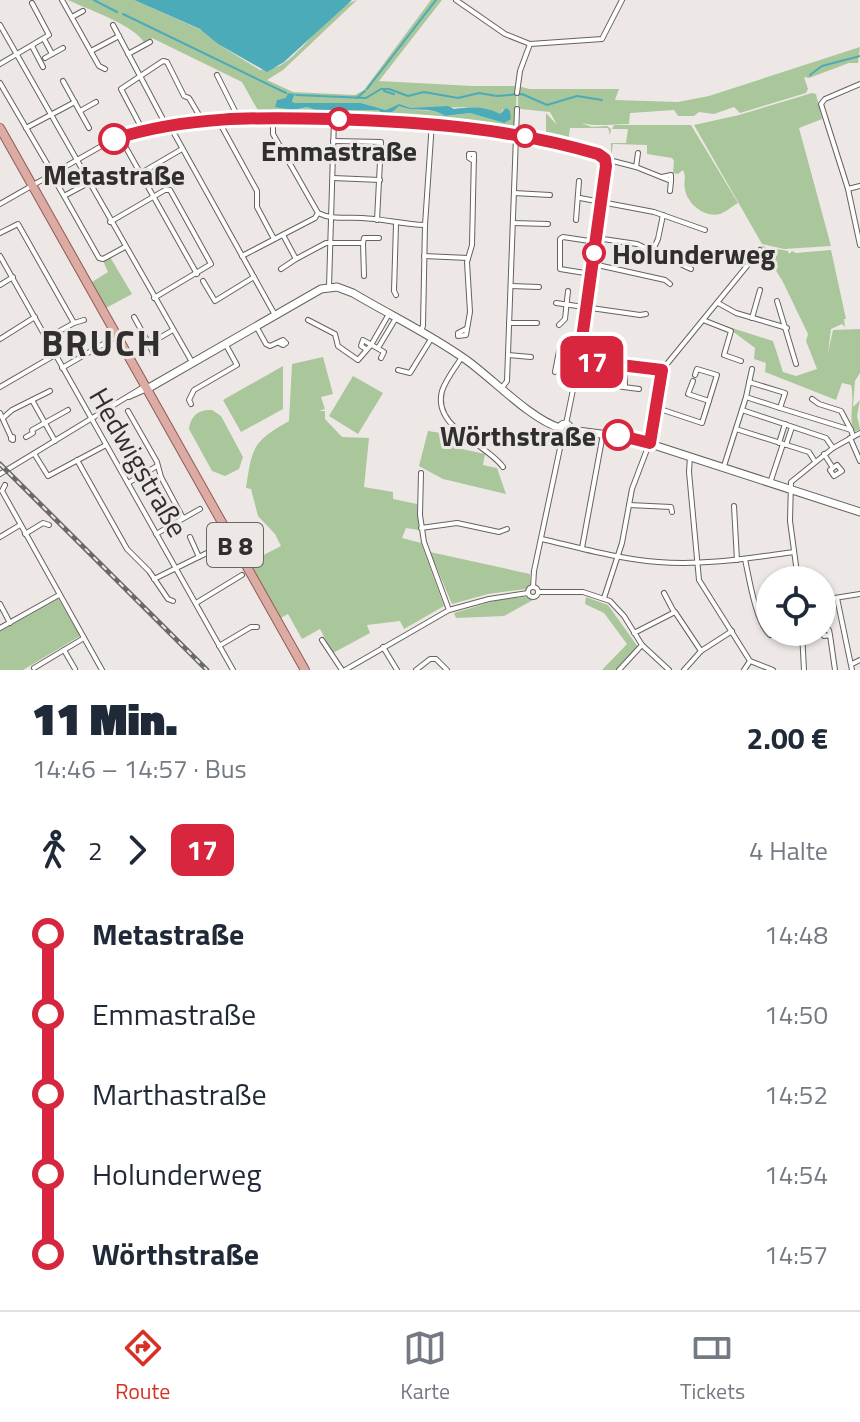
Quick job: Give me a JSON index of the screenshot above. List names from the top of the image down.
{
  "streets": {
    "main road": ["B 8"],
    "street": ["Hedwigstraße"]
  },
  "districts": ["BRUCH"],
  "places": [
    "Emmastraße",
    "Metastraße",
    "Holunderweg",
    "Wörthstraße"
  ],
  "lines": ["bus line 17"],
  "page": {
    "on_map": "17",
    "heading": ["11 Min.", "14:46 – 14:57 · Bus", "2.00 €"],
    "legs": ["2", "17", "4 Halte"],
    "list": [
      {
        "name": "Metastraße",
        "value": "14:48"
      },
      {
        "name": "Emmastraße",
        "value": "14:50"
      },
      {
        "name": "Marthastraße",
        "value": "14:52"
      },
      {
        "name": "Holunderweg",
        "value": "14:54"
      },
      {
        "name": "Wörthstraße",
        "value": "14:57"
      }
    ],
    "tabs": ["Route", "Karte", "Tickets"]
  }
}
